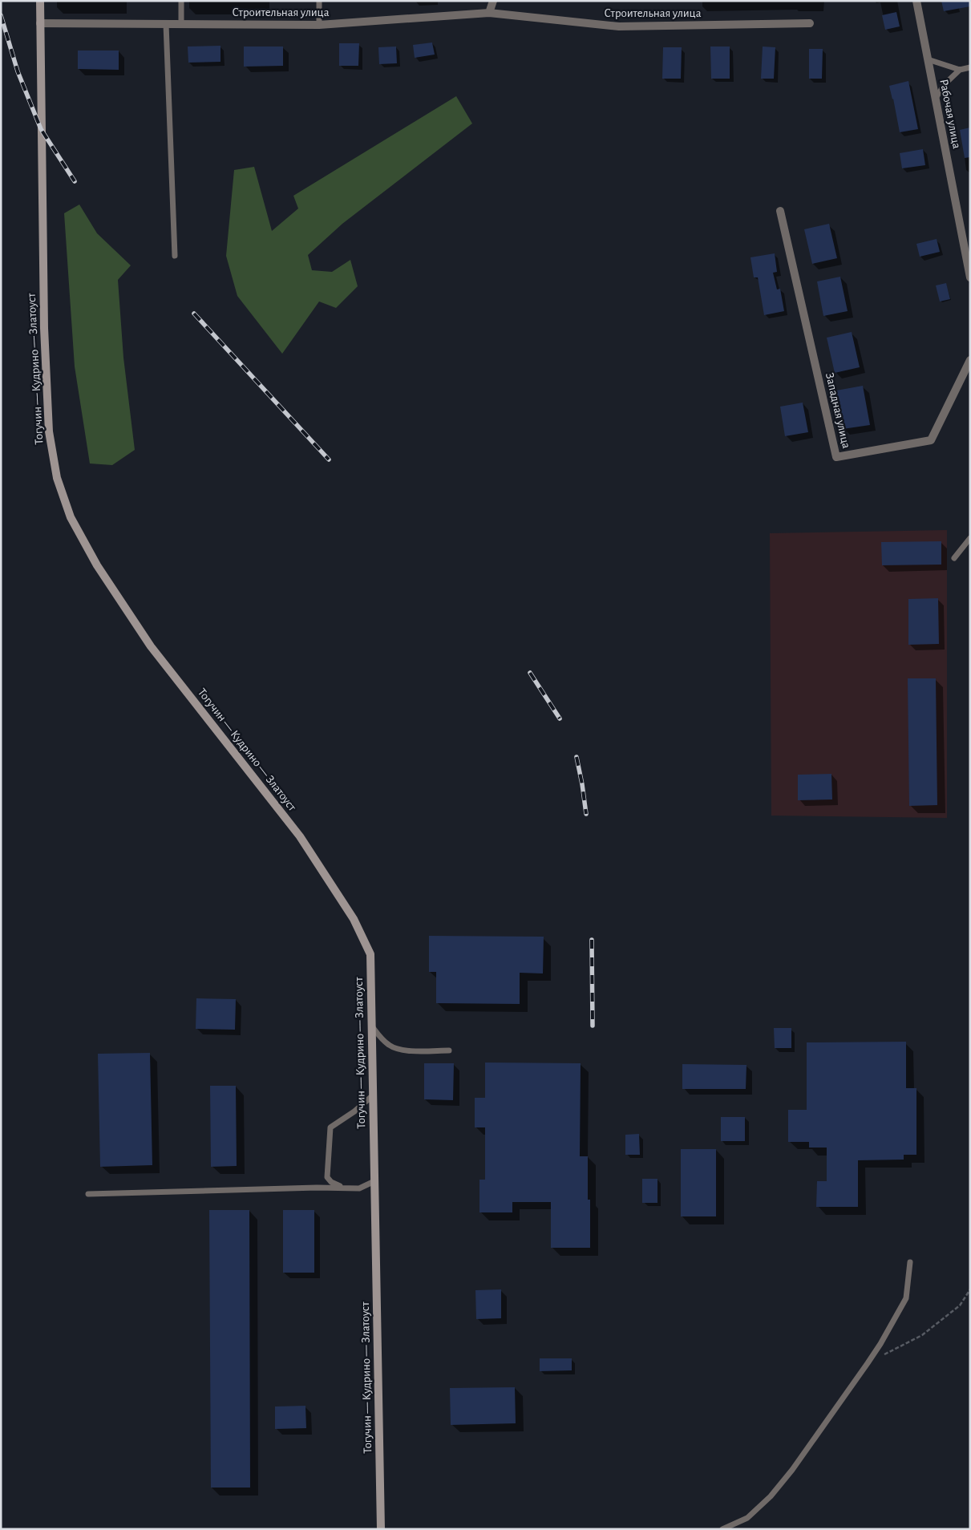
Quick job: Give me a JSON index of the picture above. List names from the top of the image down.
{
  "streets": {
    "street": [
      "Строительная улица",
      "Рабочая улица",
      "Тогучин — Кудрино — Златоуст",
      "Западная улица"
    ]
  },
  "crossings": [
    ["Строительная улица", "Тогучин — Кудрино — Златоуст"]
  ]
}
